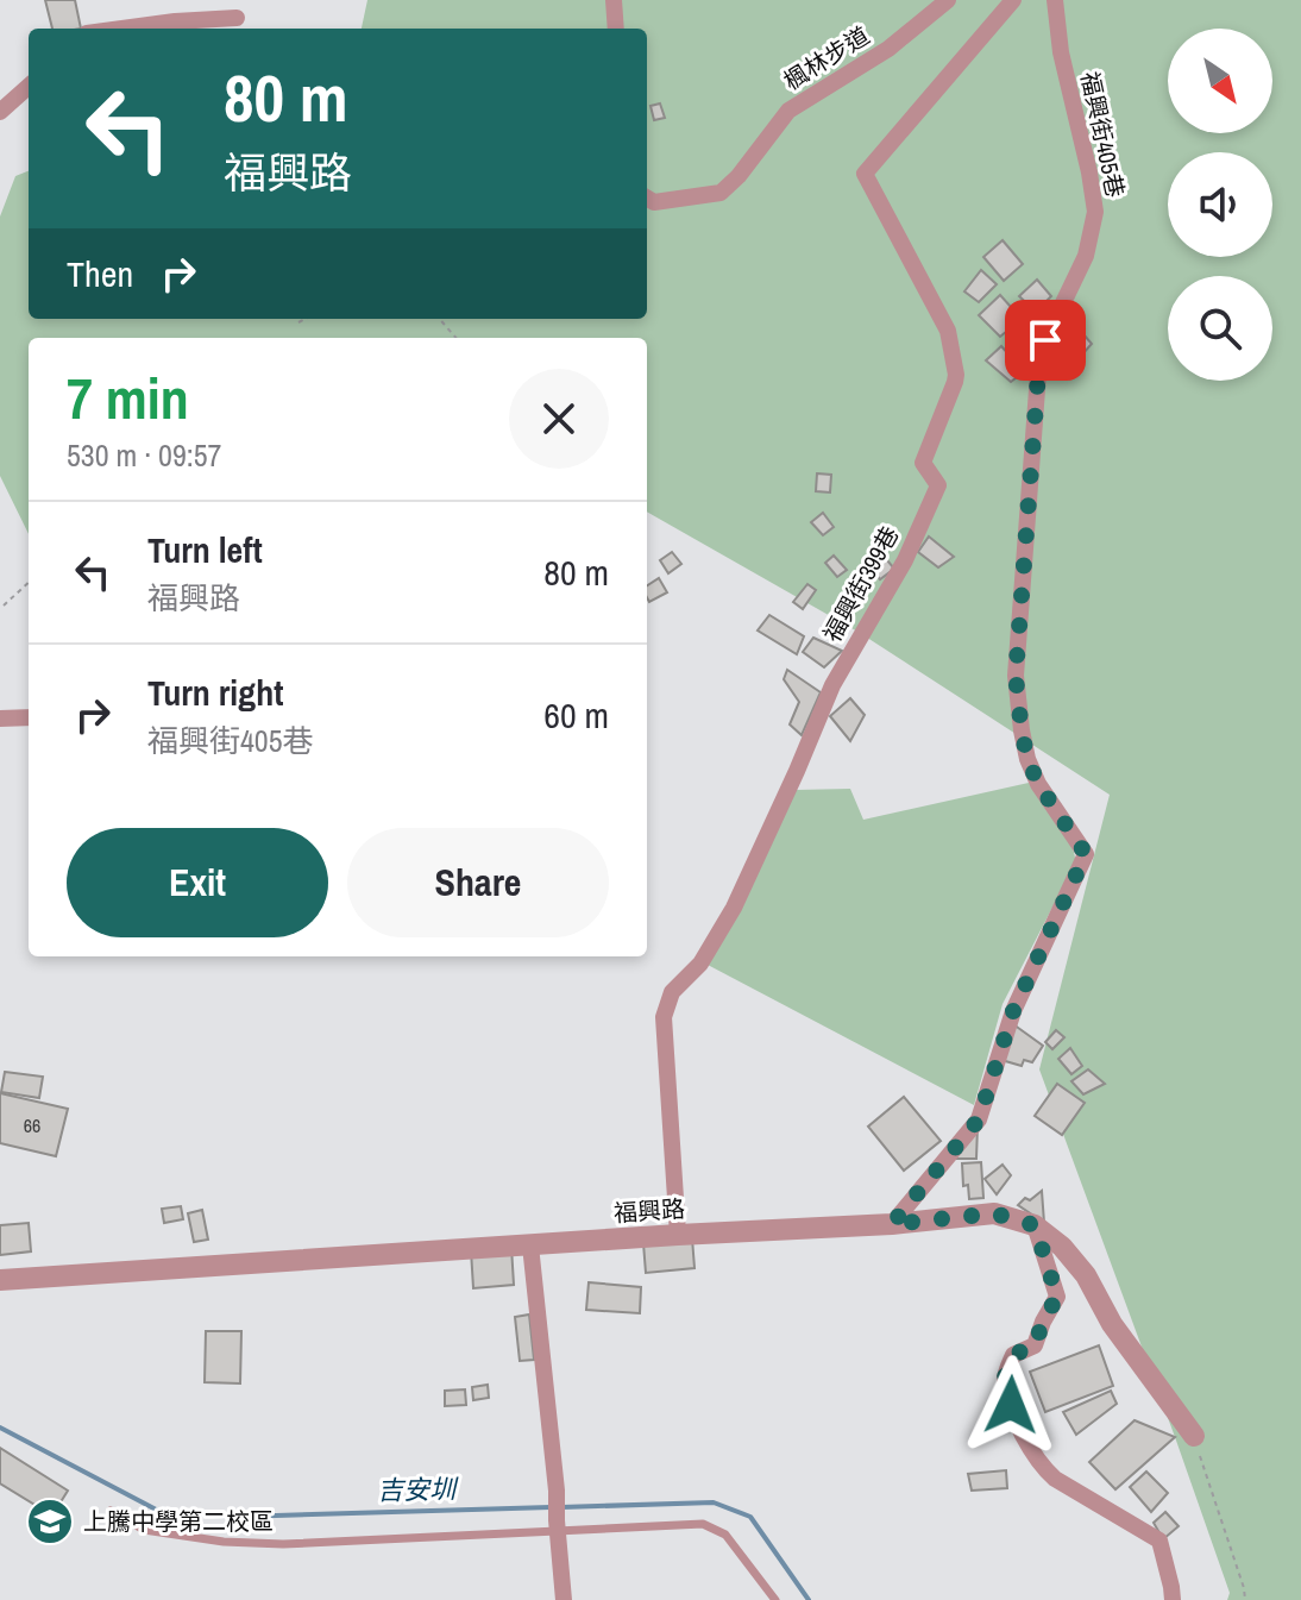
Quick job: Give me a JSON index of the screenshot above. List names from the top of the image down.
{
  "streets": {
    "street": [
      "楓林步道",
      "福興街405巷",
      "福興街399巷",
      "福興路"
    ]
  },
  "crossings": [
    ["福興街405巷", "福興路"],
    ["福興街399巷", "福興路"]
  ],
  "water": ["吉安圳"],
  "places": {
    "school or university": ["上騰中學第二校區"]
  },
  "house_numbers": ["66"],
  "north": "bottom right",
  "page": {
    "turn": ["80 m", "福興路"],
    "then": "Then",
    "heading": ["7 min", "530 m · 09:57"],
    "list": [
      {
        "name": "Turn left",
        "note": "福興路",
        "value": "80 m"
      },
      {
        "name": "Turn right",
        "note": "福興街405巷",
        "value": "60 m"
      }
    ],
    "buttons": ["Exit", "Share"]
  }
}
